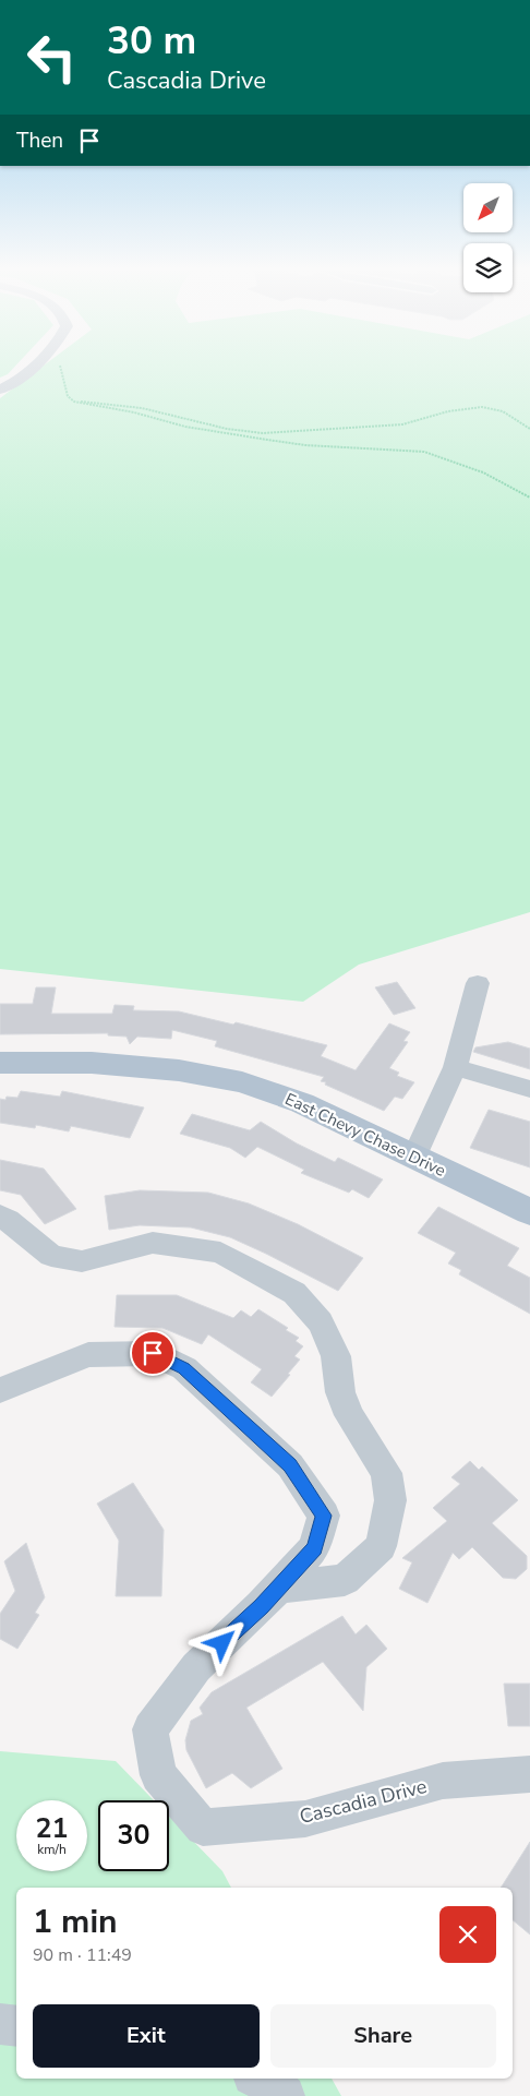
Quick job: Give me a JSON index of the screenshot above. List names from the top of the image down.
{
  "streets": {
    "main road": ["East Chevy Chase Drive"],
    "street": ["Cascadia Drive"]
  },
  "north": "bottom left",
  "page": {
    "turn": ["30 m", "Cascadia Drive"],
    "then": "Then",
    "speed": "21 km/h",
    "limit": "30",
    "heading": ["1 min", "90 m · 11:49"],
    "buttons": ["Exit", "Share"]
  }
}
